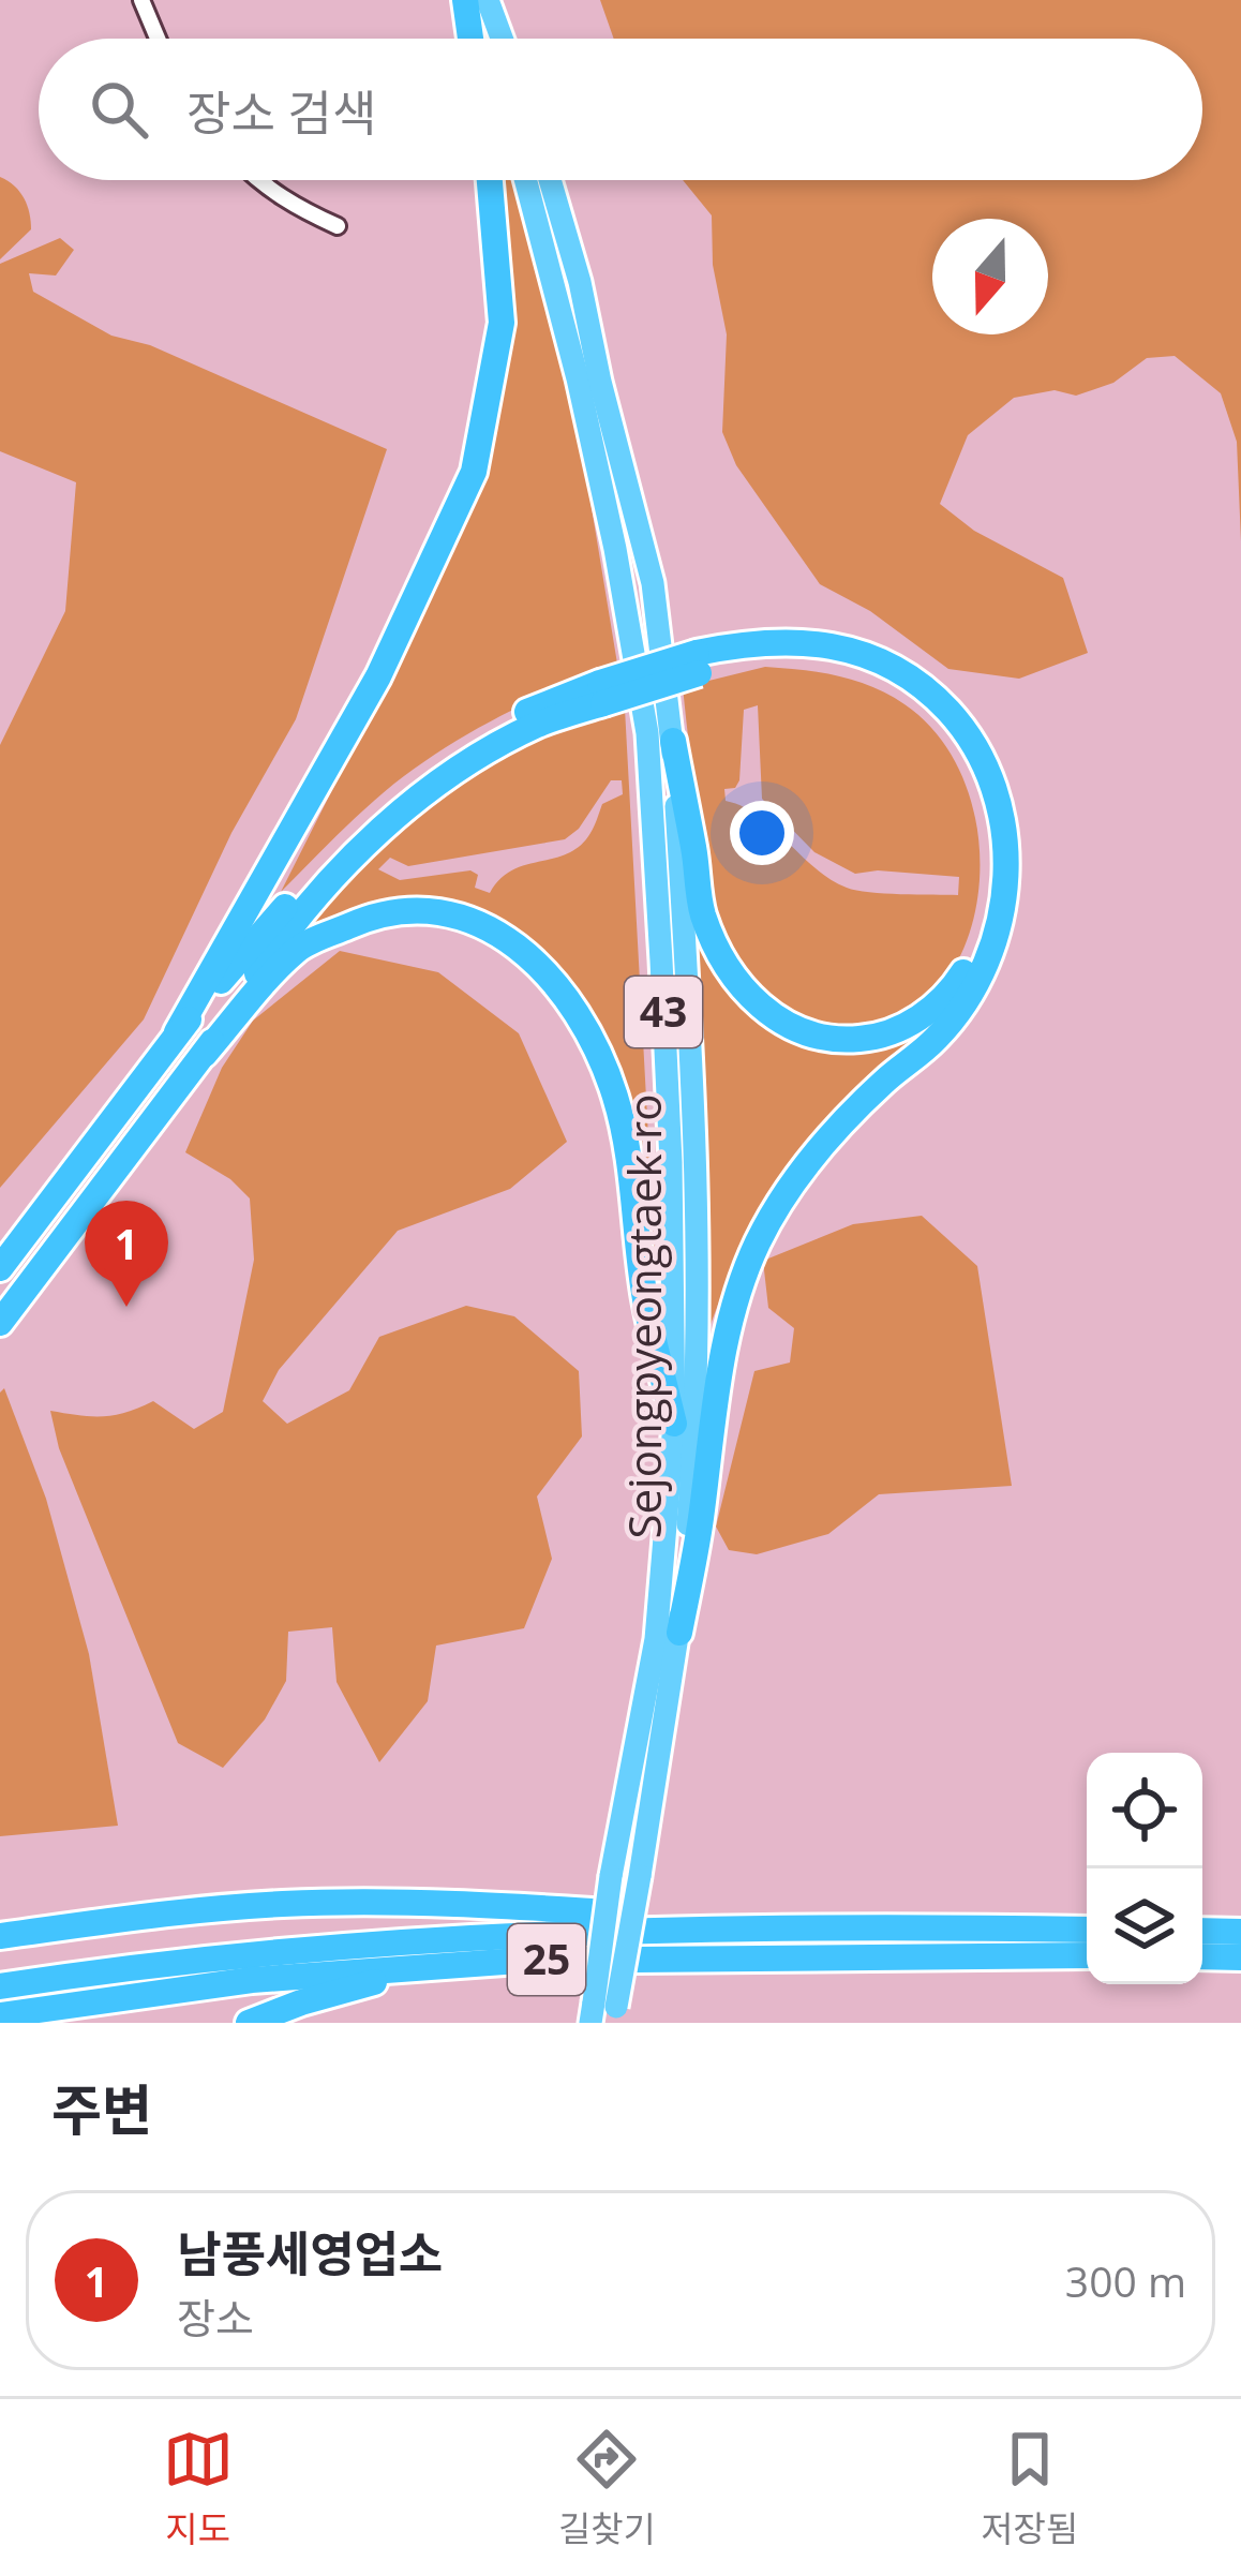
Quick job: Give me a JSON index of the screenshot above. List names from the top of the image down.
{
  "streets": {
    "highway": ["43", "Sejongpyeongtaek-ro", "25"]
  },
  "north": "bottom",
  "page": {
    "search": "장소 검색",
    "pins": "1",
    "heading": "주변",
    "list": [
      {
        "mark": "1",
        "name": "남풍세영업소",
        "note": "장소",
        "value": "300 m"
      }
    ],
    "nav": ["지도", "길찾기", "저장됨"]
  }
}
